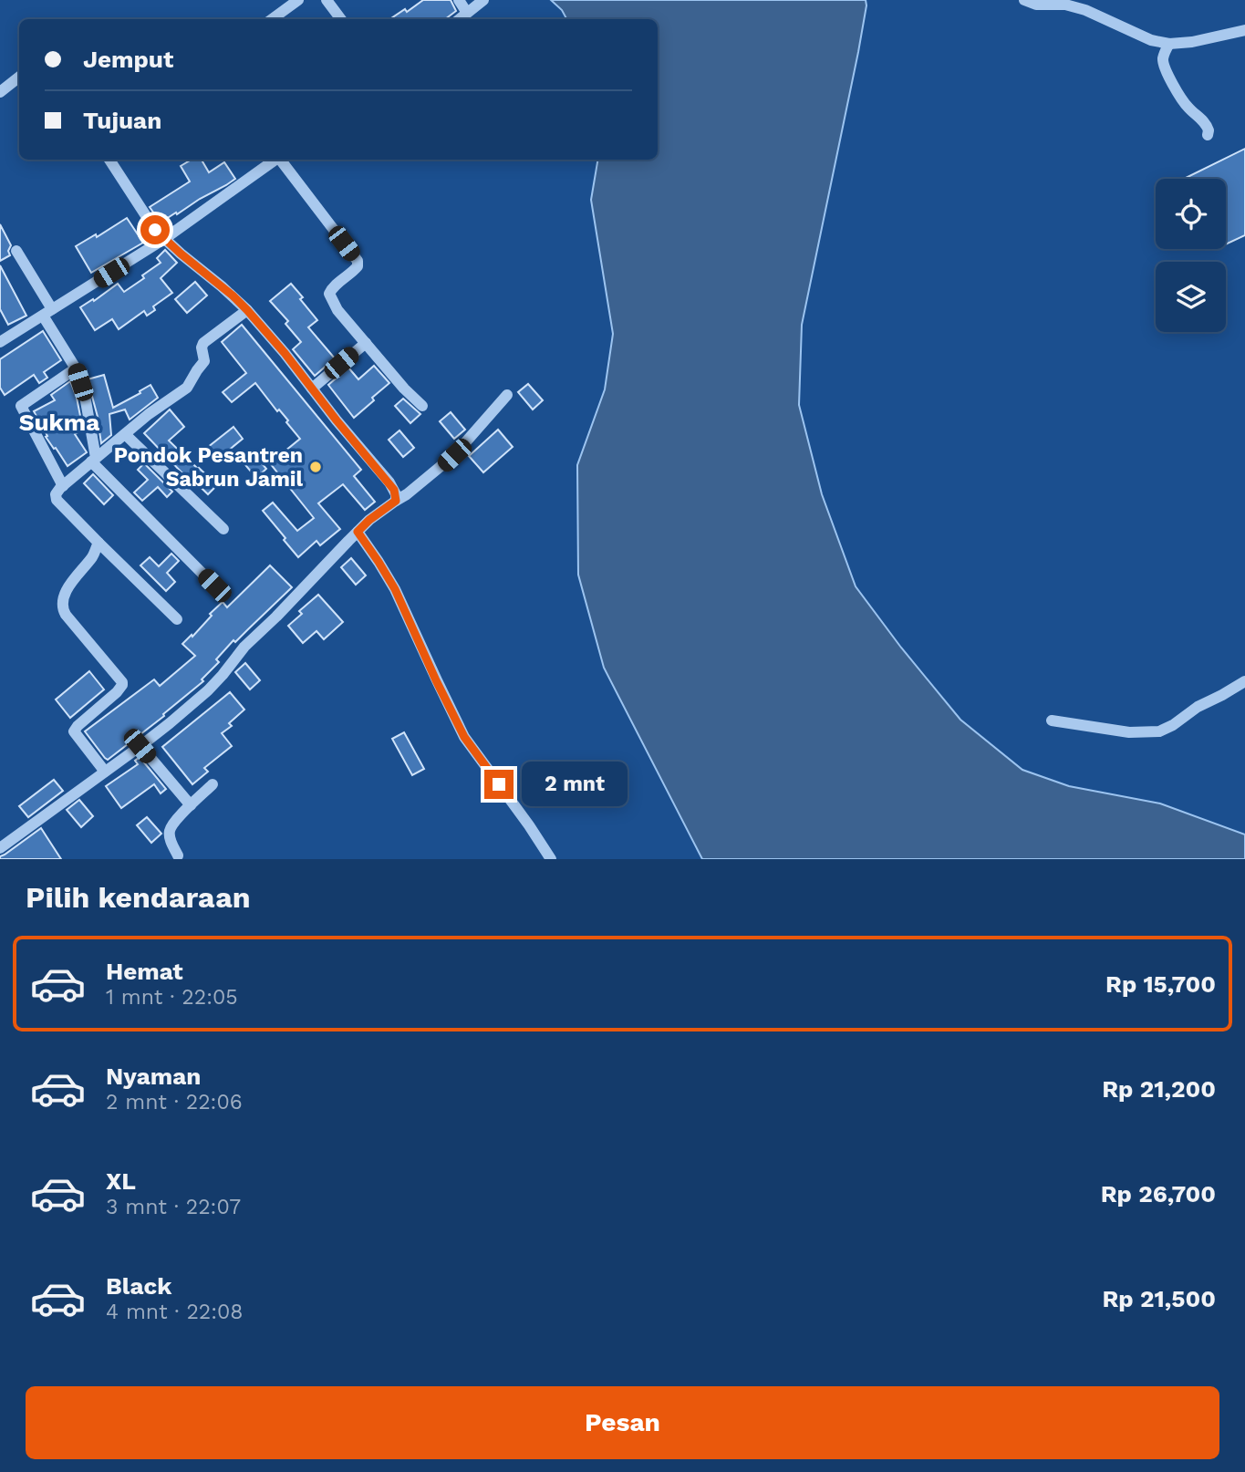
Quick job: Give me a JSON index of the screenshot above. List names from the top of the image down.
{
  "districts": ["Sukma"],
  "places": ["Pondok Pesantren Sabrun Jamil"],
  "page": {
    "banner": ["Jemput", "Tujuan"],
    "bubble": "2 mnt",
    "heading": "Pilih kendaraan",
    "list": [
      {
        "name": "Hemat",
        "note": "1 mnt · 22:05",
        "value": "Rp 15,700"
      },
      {
        "name": "Nyaman",
        "note": "2 mnt · 22:06",
        "value": "Rp 21,200"
      },
      {
        "name": "XL",
        "note": "3 mnt · 22:07",
        "value": "Rp 26,700"
      },
      {
        "name": "Black",
        "note": "4 mnt · 22:08",
        "value": "Rp 21,500"
      }
    ],
    "buttons": "Pesan"
  }
}
